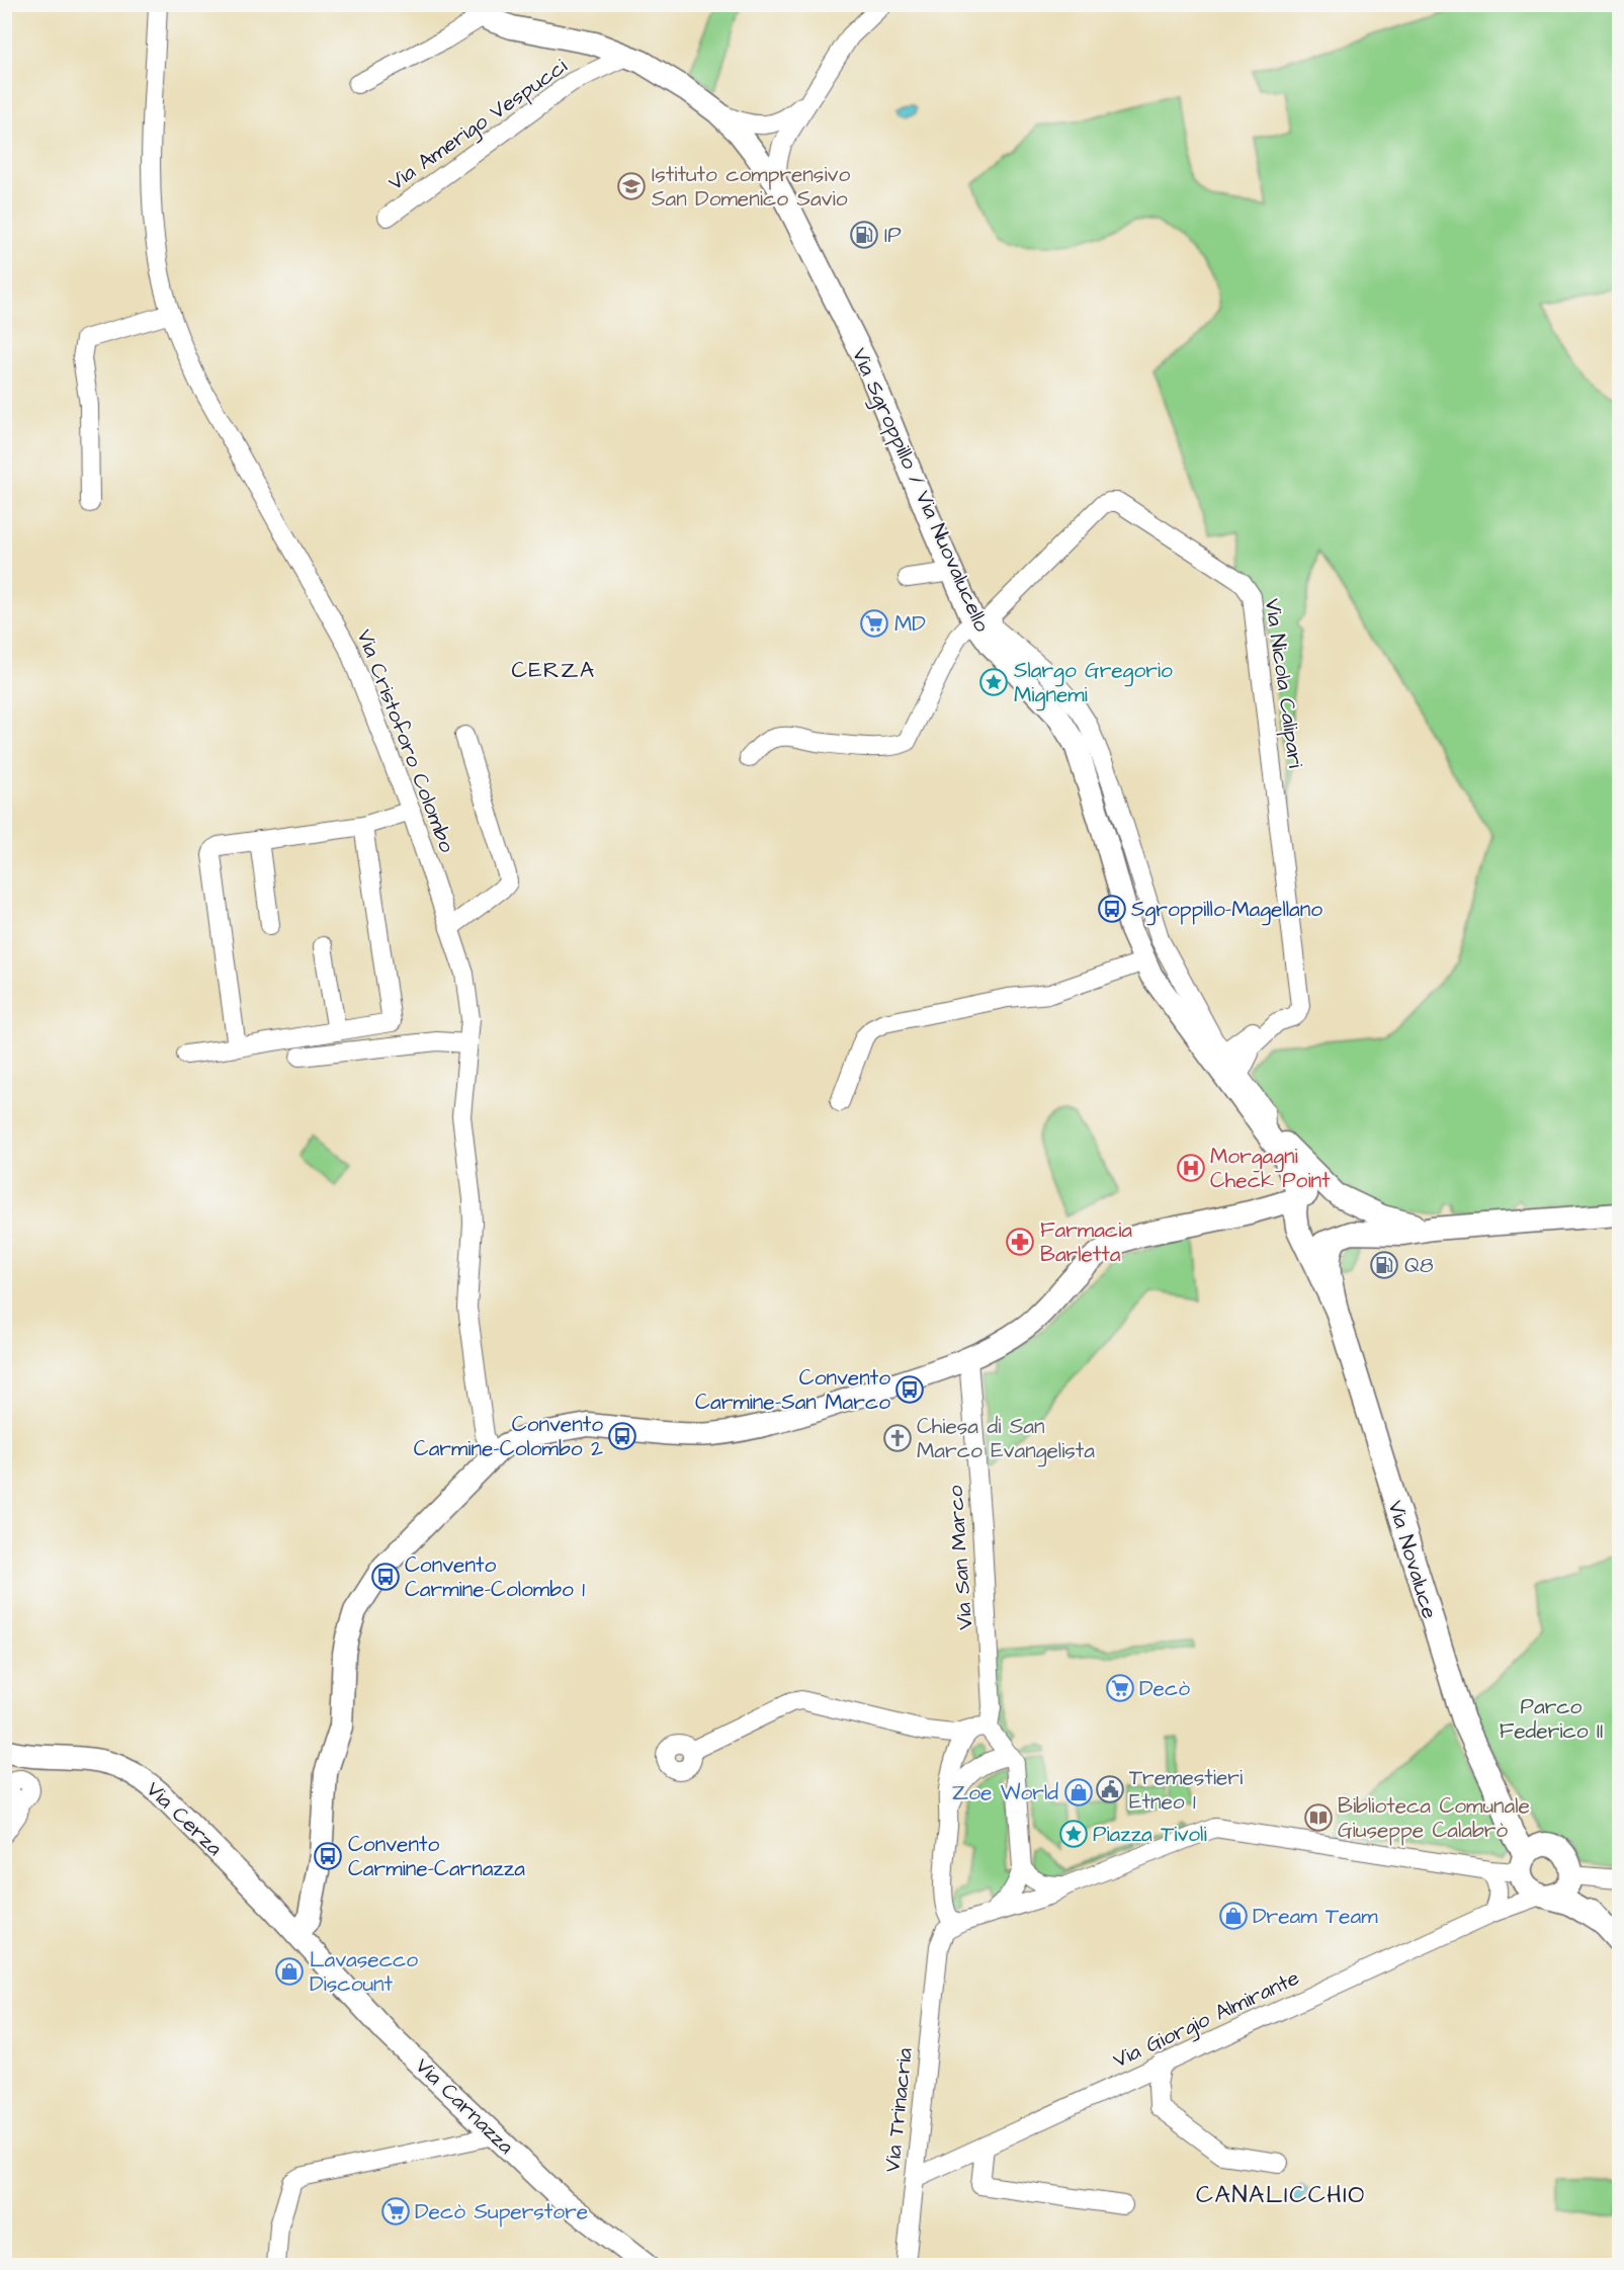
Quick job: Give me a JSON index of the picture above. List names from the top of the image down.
{
  "streets": {
    "main road": [
      "Via Sgroppillo / Via Nuovalucello",
      "Via Novaluce",
      "Via Cerza",
      "Via Carnazza"
    ],
    "street": [
      "Via Amerigo Vespucci",
      "Via Nicola Calipari",
      "Via Cristoforo Colombo",
      "Via San Marco",
      "Via Giorgio Almirante",
      "Via Trinacria"
    ]
  },
  "crossings": [
    ["Via Amerigo Vespucci", "Via Sgroppillo / Via Nuovalucello"],
    ["Via Sgroppillo / Via Nuovalucello", "Via Nicola Calipari"],
    ["Via Novaluce", "Via Giorgio Almirante"],
    ["Via Cerza", "Via Carnazza"],
    ["Via Giorgio Almirante", "Via Trinacria"]
  ],
  "districts": ["CERZA", "CANALICCHIO"],
  "parks": ["Parco Federico II"],
  "places": {
    "school or university": ["Istituto comprensivo San Domenico Savio"],
    "fuel station": ["IP", "Q8"],
    "supermarket": ["MD", "Decò", "Decò Superstore"],
    "place": ["Slargo Gregorio Mignemi", "Piazza Tivoli"],
    "bus stop": [
      "Sgroppillo-Magellano",
      "Convento Carmine-San Marco",
      "Convento Carmine-Colombo 2",
      "Convento Carmine-Colombo 1",
      "Convento Carmine-Carnazza"
    ],
    "hospital": ["Morgagni Check Point"],
    "pharmacy": ["Farmacia Barletta"],
    "church": ["Chiesa di San Marco Evangelista"],
    "public building": ["Tremestieri Etneo 1"],
    "shop": ["Zoe World", "Dream Team", "Lavasecco Discount"],
    "library": ["Biblioteca Comunale Giuseppe Calabrò"]
  }
}
